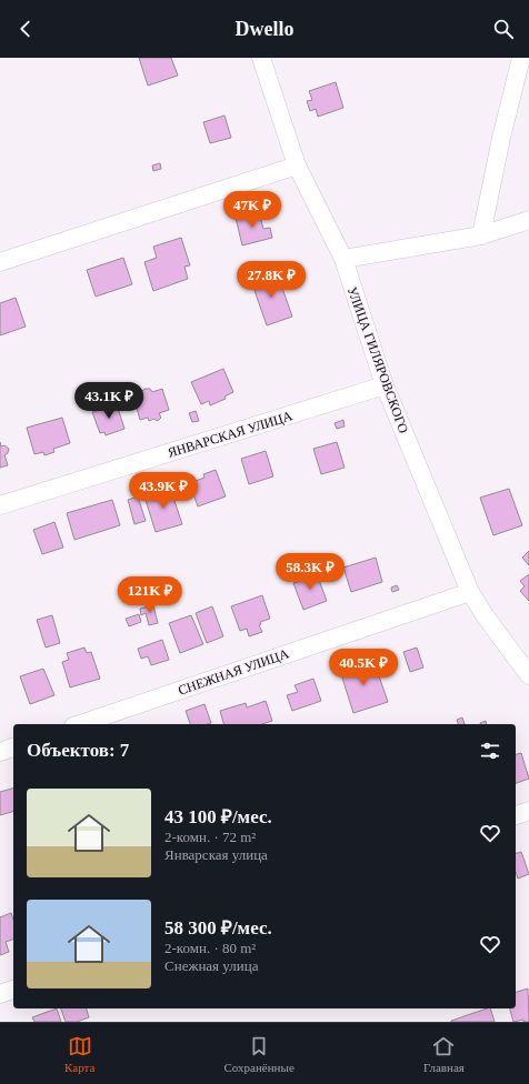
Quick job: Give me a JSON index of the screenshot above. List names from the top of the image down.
{
  "streets": {
    "street": ["УЛИЦА ГИЛЯРОВСКОГО", "ЯНВАРСКАЯ УЛИЦА", "СНЕЖНАЯ УЛИЦА"]
  },
  "crossings": [
    ["УЛИЦА ГИЛЯРОВСКОГО", "ЯНВАРСКАЯ УЛИЦА"],
    ["УЛИЦА ГИЛЯРОВСКОГО", "СНЕЖНАЯ УЛИЦА"]
  ],
  "page": {
    "header": "Dwello",
    "price": [
      "47K ₽",
      "27.8K ₽",
      "43.1K ₽",
      "43.9K ₽",
      "58.3K ₽",
      "121K ₽",
      "40.5K ₽"
    ],
    "heading": "Объектов: 7",
    "list": [
      {
        "name": "43 100 ₽/мес.",
        "note": "2-комн. · 72 m² · Январская улица"
      },
      {
        "name": "58 300 ₽/мес.",
        "note": "2-комн. · 80 m² · Снежная улица"
      }
    ],
    "tabs": ["Карта", "Сохранённые", "Главная"]
  }
}
